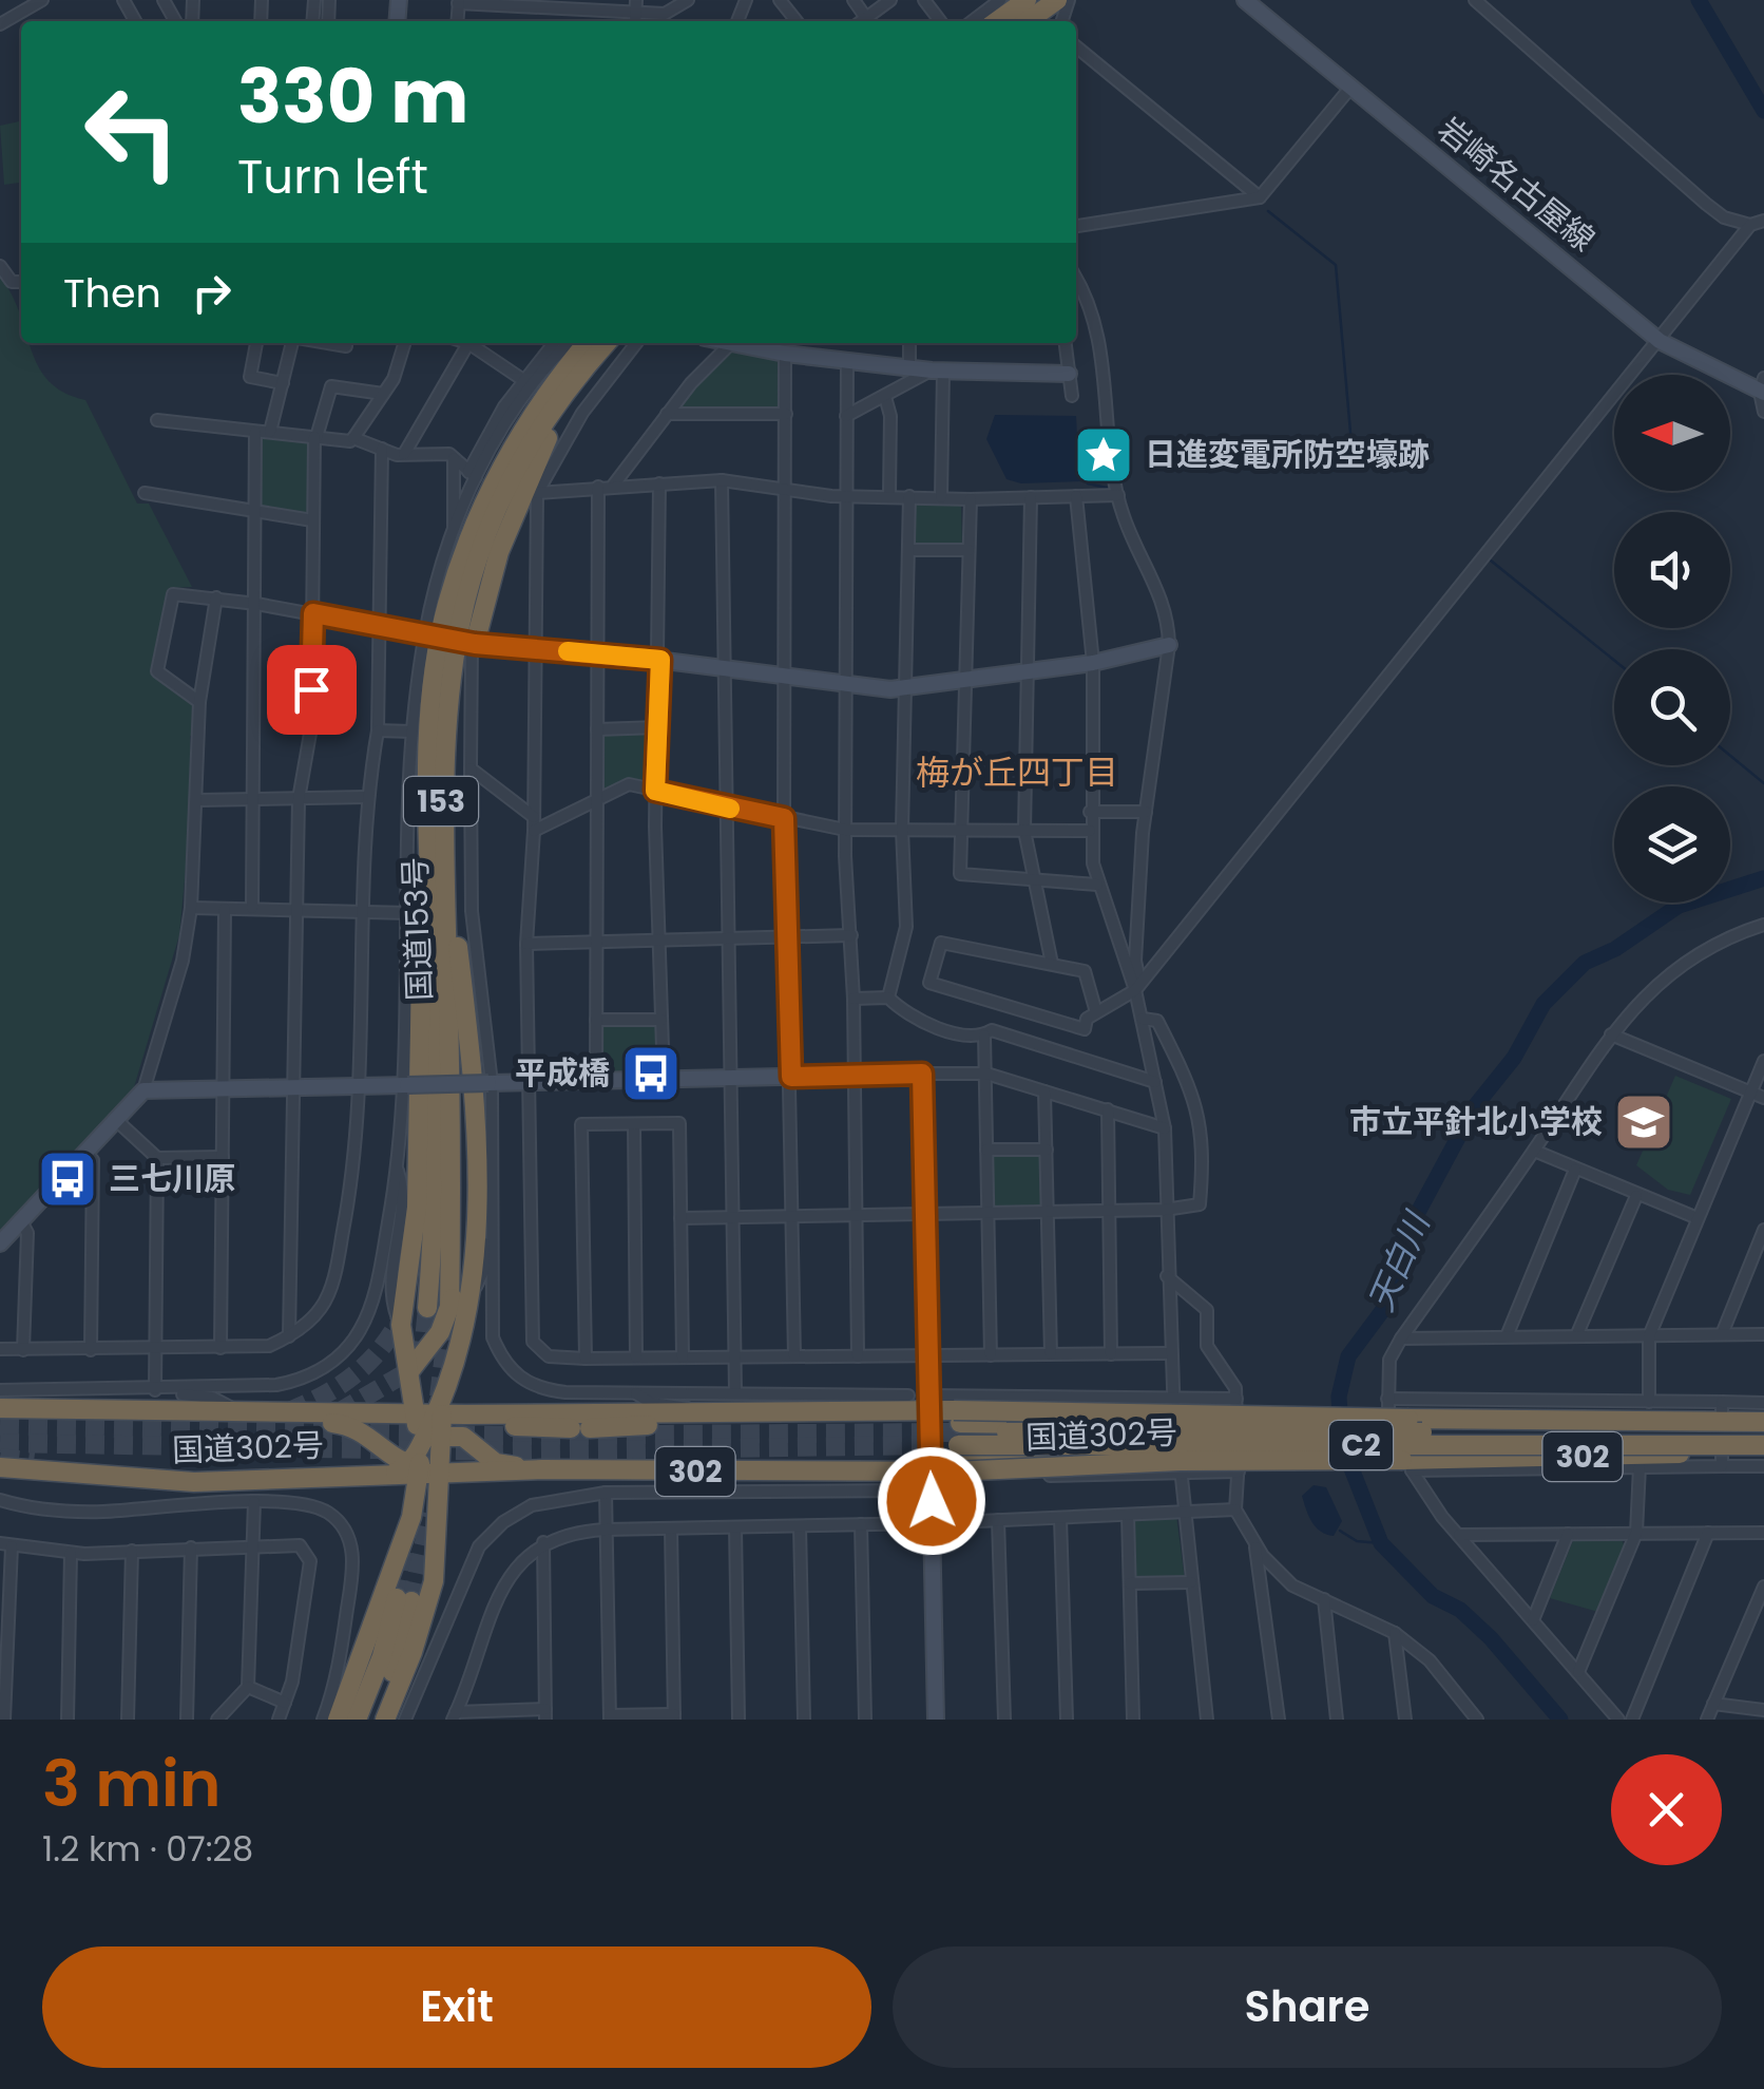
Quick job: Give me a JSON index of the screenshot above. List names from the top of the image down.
{
  "streets": {
    "highway": [
      "153",
      "国道153号",
      "国道302号",
      "C2",
      "302"
    ],
    "street": ["岩崎名古屋線"]
  },
  "crossings": [
    ["153", "国道153号"],
    ["153", "国道302号"],
    ["153", "302"],
    ["国道302号", "C2"],
    ["国道302号", "302"]
  ],
  "districts": ["梅が丘四丁目"],
  "water": ["天白川"],
  "places": {
    "place": ["日進変電所防空壕跡"],
    "bus stop": ["平成橋", "三七川原"],
    "school or university": ["市立平針北小学校"]
  },
  "north": "left",
  "page": {
    "turn": ["330 m", "Turn left"],
    "then": "Then",
    "heading": ["3 min", "1.2 km · 07:28"],
    "buttons": ["Exit", "Share"]
  }
}
